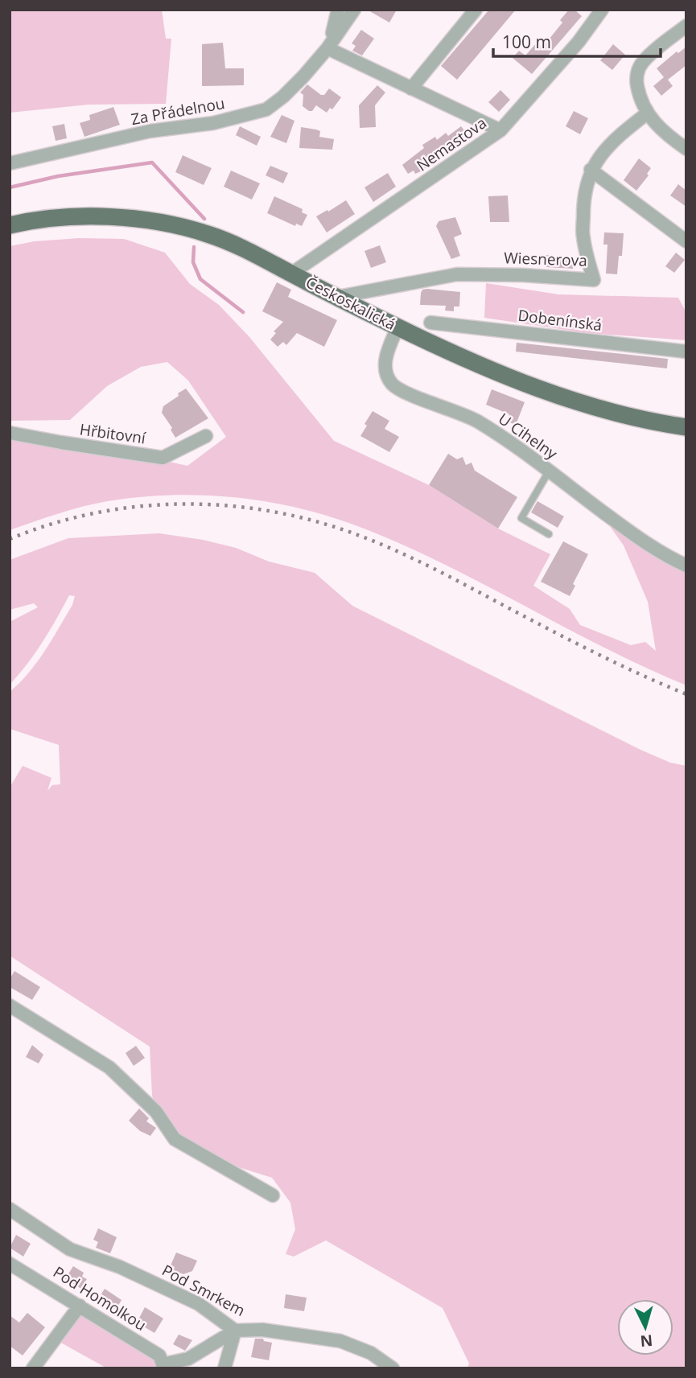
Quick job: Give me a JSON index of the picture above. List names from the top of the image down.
{
  "streets": {
    "main road": ["Českoskalická"],
    "street": [
      "Za Přádelnou",
      "Nemastova",
      "Wiesnerova",
      "Dobenínská",
      "Hřbitovní",
      "U Cihelny",
      "Pod Smrkem",
      "Pod Homolkou"
    ]
  },
  "crossings": [
    ["Nemastova", "Českoskalická"],
    ["Wiesnerova", "Českoskalická"],
    ["Českoskalická", "U Cihelny"]
  ],
  "scale_bar": "100 m",
  "north": "bottom"
}
